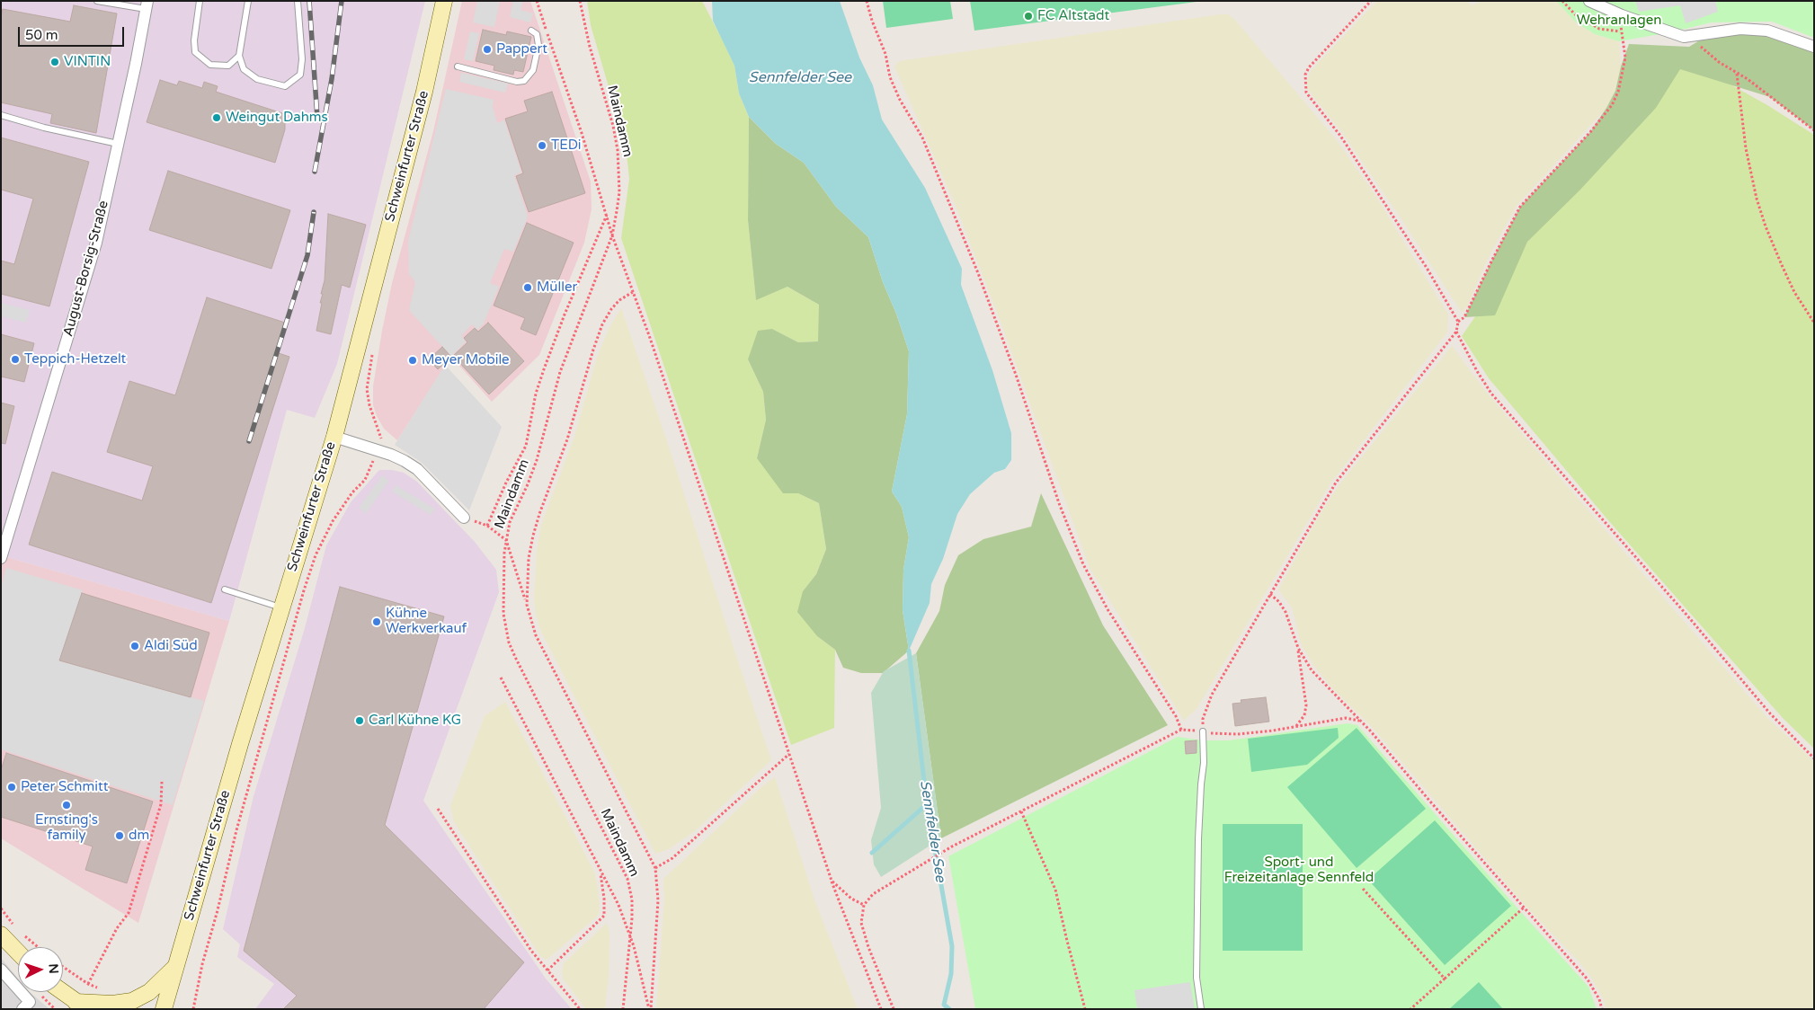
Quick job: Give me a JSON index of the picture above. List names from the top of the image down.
{
  "streets": {
    "main road": ["Schweinfurter Straße"],
    "street": ["August-Borsig-Straße"],
    "path": ["Maindamm"]
  },
  "water": ["Sennfelder See"],
  "parks": ["Wehranlagen", "Sport- und Freizeitanlage Sennfeld"],
  "places": [
    "FC Altstadt",
    "Pappert",
    "VINTIN",
    "Weingut Dahms",
    "TEDi",
    "Müller",
    "Teppich-Hetzelt",
    "Meyer Mobile",
    "Kühne Werkverkauf",
    "Aldi Süd",
    "Carl Kühne KG",
    "Peter Schmitt",
    "Ernsting's family",
    "dm"
  ],
  "scale_bar": "50 m",
  "north": "right"
}
